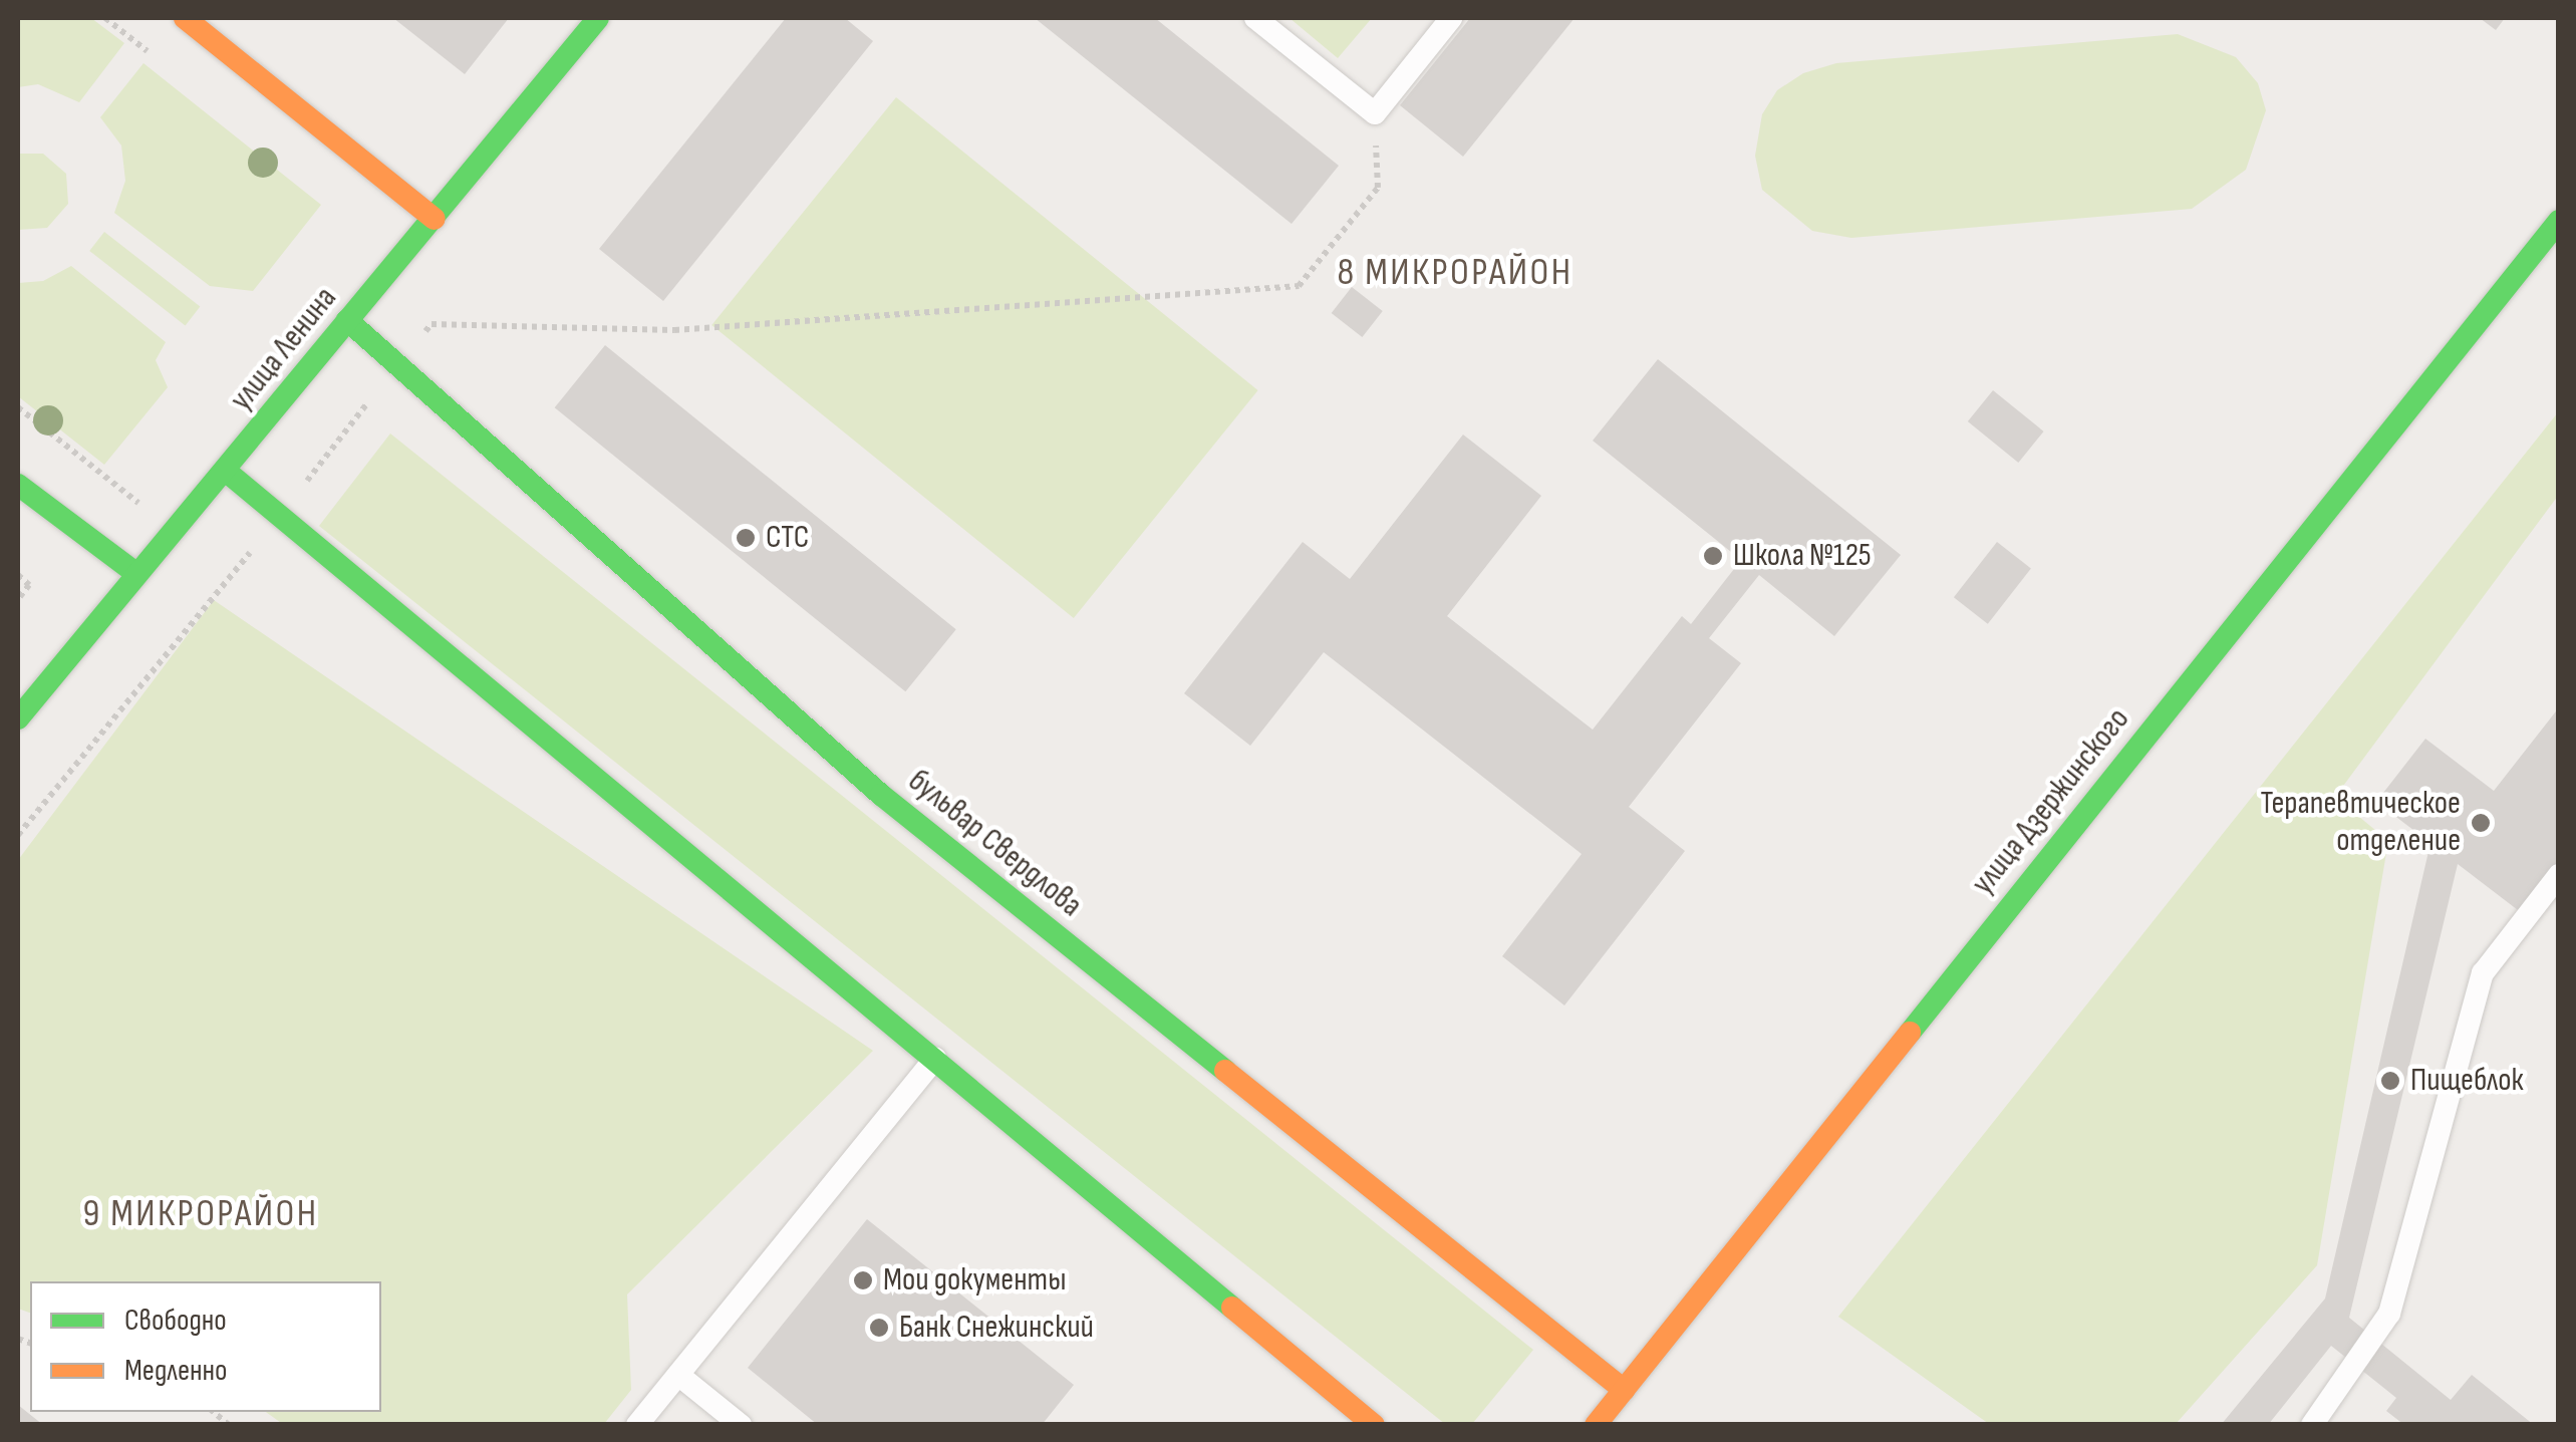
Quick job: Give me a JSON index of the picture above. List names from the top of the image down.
{
  "streets": {
    "street": ["улица Ленина", "улица Дзержинского", "бульвар Свердлова"]
  },
  "crossings": [
    ["улица Ленина", "бульвар Свердлова"],
    ["улица Дзержинского", "бульвар Свердлова"]
  ],
  "districts": ["8 МИКРОРАЙОН", "9 МИКРОРАЙОН"],
  "places": [
    "СТС",
    "Школа №125",
    "Терапевтическое отделение",
    "Пищеблок",
    "Мои документы",
    "Банк Снежинский"
  ],
  "legend": ["Свободно", "Медленно"]
}
